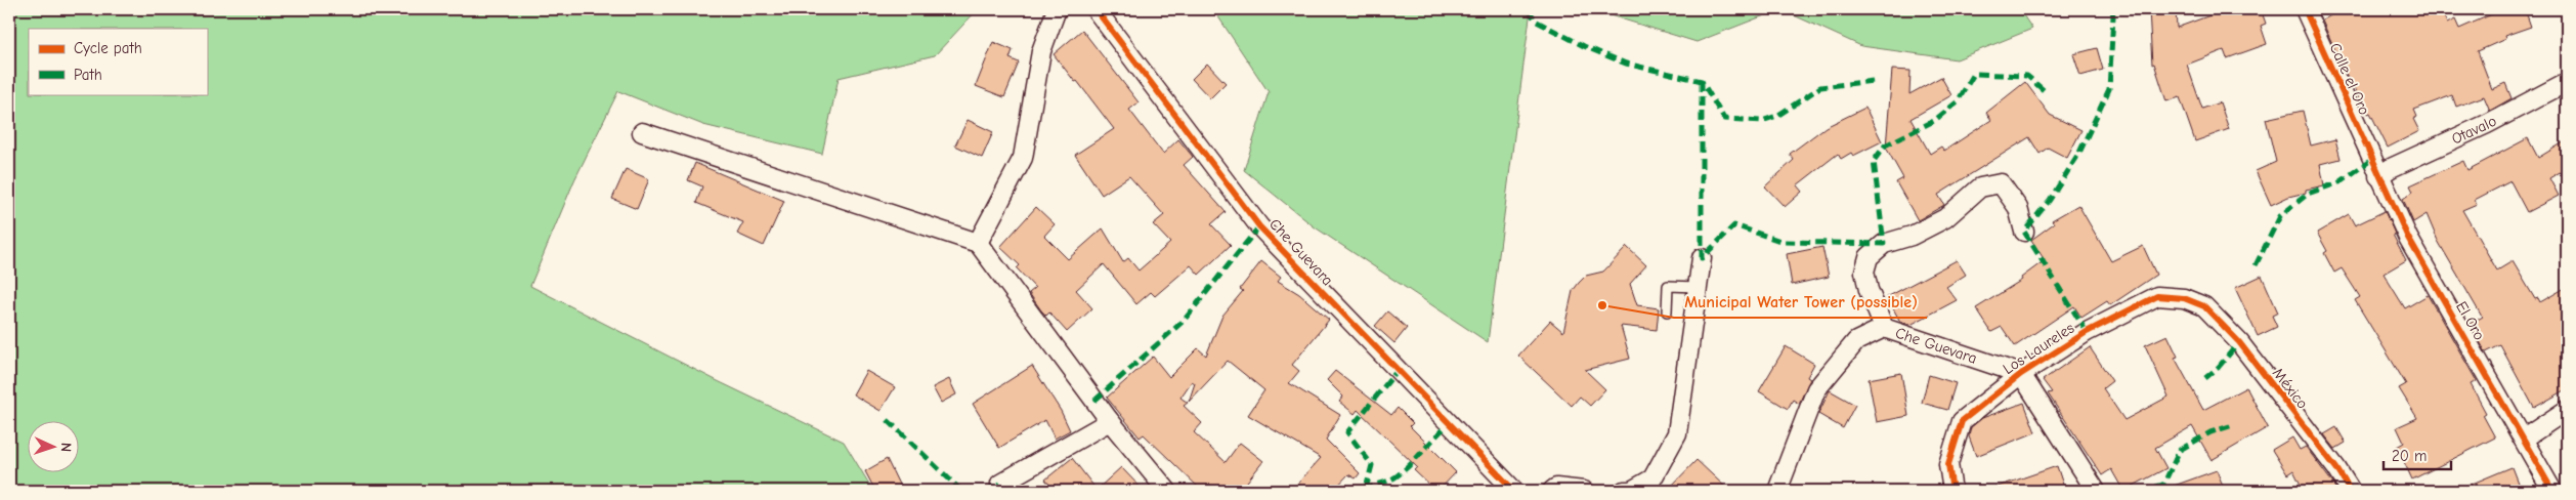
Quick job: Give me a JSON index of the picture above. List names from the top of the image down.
{
  "streets": {
    "street": [
      "Calle el Oro",
      "Otavalo",
      "Che Guevara",
      "El Oro",
      "Los Laureles",
      "México"
    ]
  },
  "crossings": [
    ["Calle el Oro", "Otavalo"],
    ["Calle el Oro", "El Oro"],
    ["Otavalo", "El Oro"],
    ["Che Guevara", "Los Laureles"],
    ["Los Laureles", "México"]
  ],
  "places": ["Municipal Water Tower (possible)"],
  "legend": ["Cycle path", "Path"],
  "scale_bar": "20 m",
  "north": "right"
}
